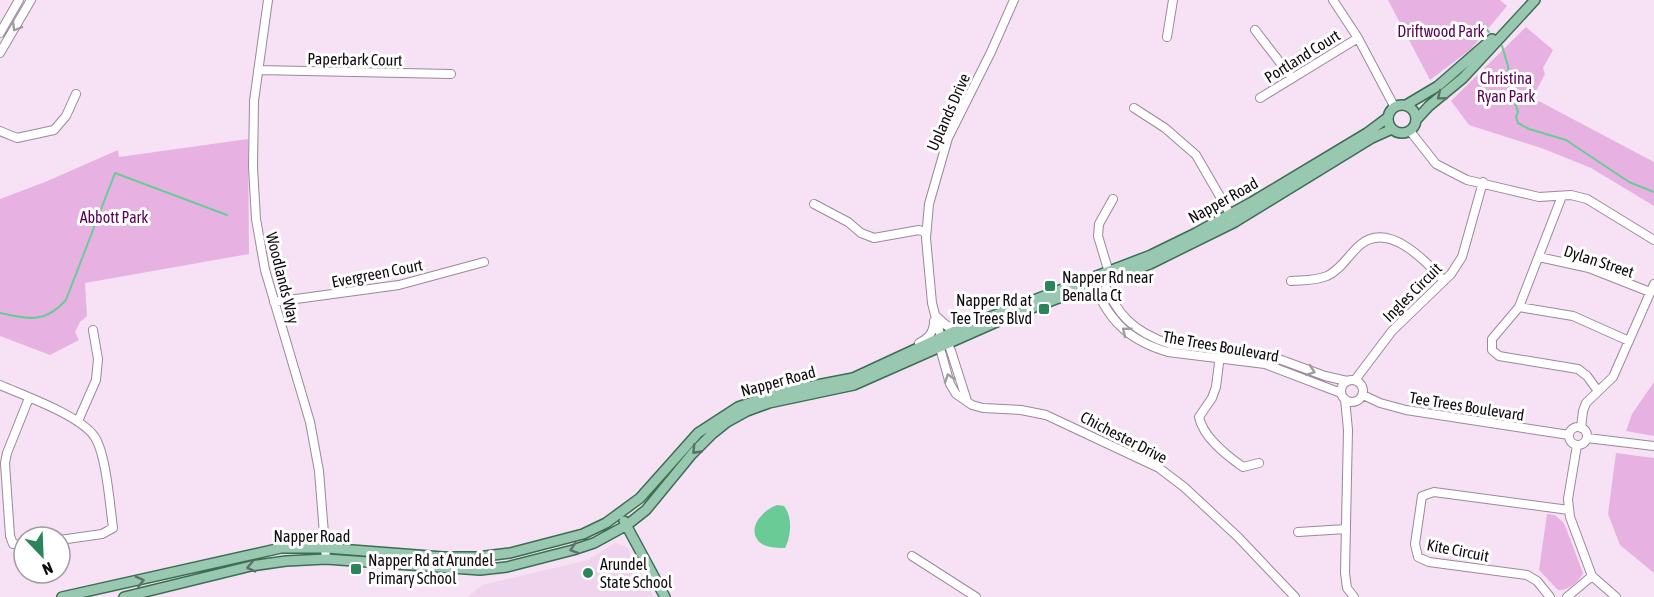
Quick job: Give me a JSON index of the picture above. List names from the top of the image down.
{
  "streets": {
    "main road": ["Napper Road"],
    "street": [
      "Portland Court",
      "Paperbark Court",
      "Uplands Drive",
      "Dylan Street",
      "Evergreen Court",
      "Woodlands Way",
      "Ingles Circuit",
      "The Trees Boulevard",
      "Tee Trees Boulevard",
      "Chichester Drive",
      "Kite Circuit"
    ]
  },
  "crossings": [
    ["Paperbark Court", "Woodlands Way"],
    ["Uplands Drive", "Napper Road"],
    ["Uplands Drive", "Chichester Drive"],
    ["Napper Road", "Woodlands Way"],
    ["Napper Road", "The Trees Boulevard"],
    ["Napper Road", "Chichester Drive"],
    ["Evergreen Court", "Woodlands Way"],
    ["Ingles Circuit", "The Trees Boulevard"],
    ["Ingles Circuit", "Tee Trees Boulevard"],
    ["The Trees Boulevard", "Tee Trees Boulevard"]
  ],
  "parks": ["Driftwood Park", "Christina Ryan Park", "Abbott Park"],
  "places": {
    "transit": ["Napper Rd near Benalla Ct", "Napper Rd at Tee Trees Blvd", "Napper Rd at Arundel Primary School"],
    "other": ["Arundel State School"]
  },
  "north": "bottom right"
}
